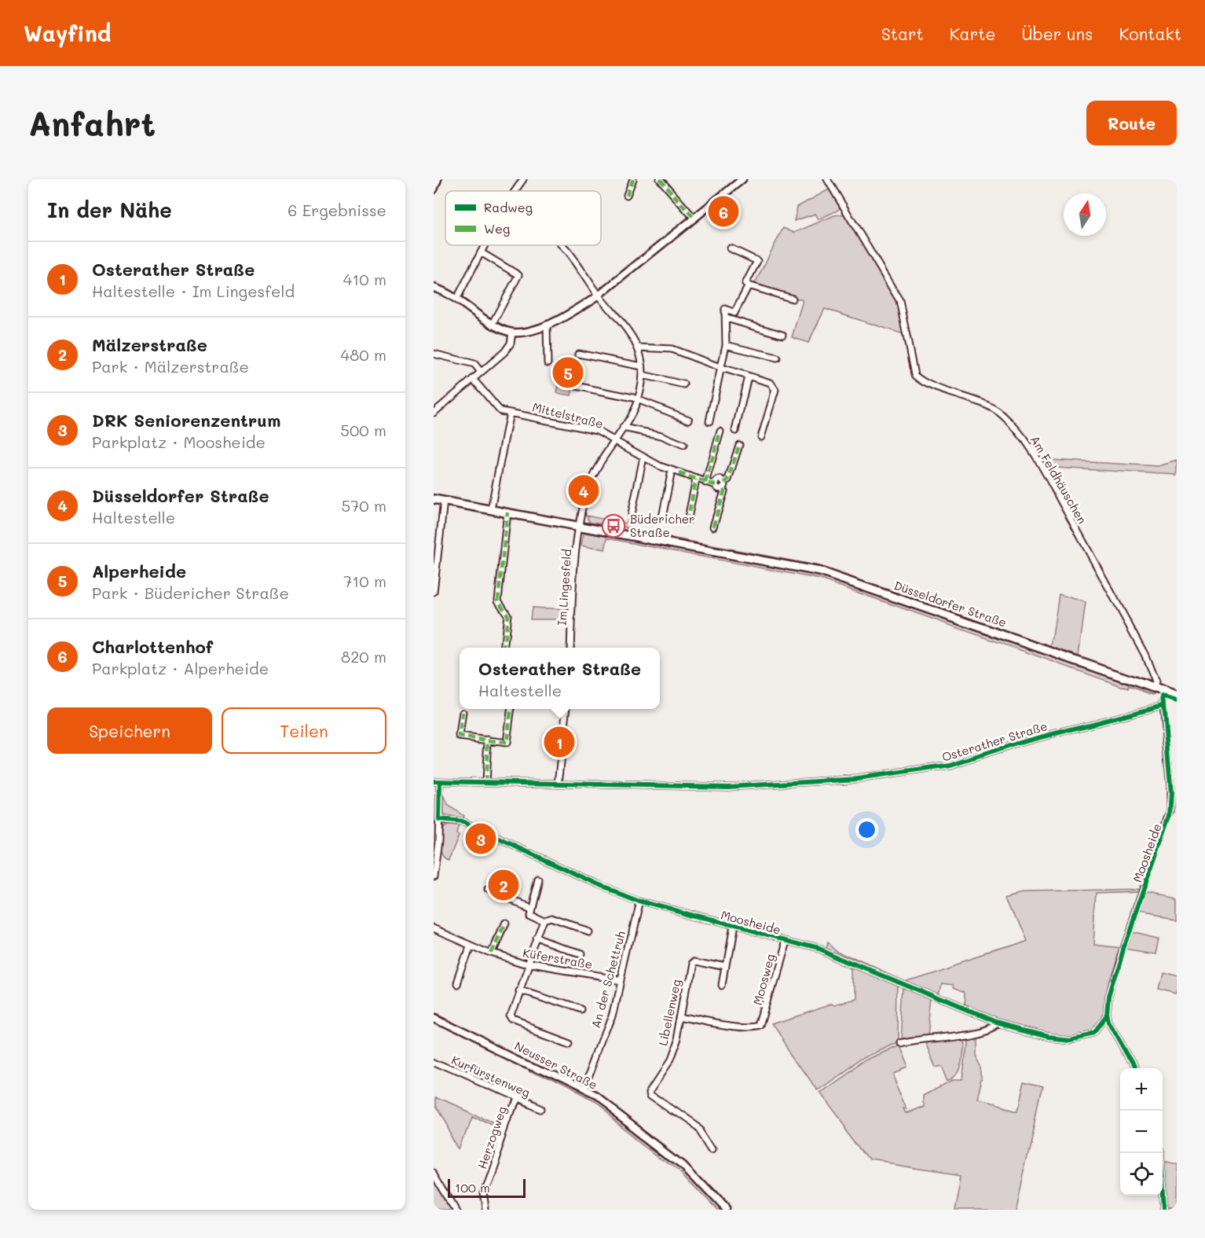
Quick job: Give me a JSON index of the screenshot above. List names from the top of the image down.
{
  "streets": {
    "main road": ["Düsseldorfer Straße"],
    "street": [
      "Mittelstraße",
      "Am Feldhäuschen",
      "Im Lingesfeld",
      "Osterather Straße",
      "Moosheide",
      "Küferstraße",
      "An der Schettruh",
      "Moosweg",
      "Libellenweg",
      "Neusser Straße",
      "Kurfürstenweg",
      "Herzogweg"
    ]
  },
  "crossings": [
    ["Am Feldhäuschen", "Düsseldorfer Straße"],
    ["Im Lingesfeld", "Düsseldorfer Straße"],
    ["Düsseldorfer Straße", "Moosheide"],
    ["Osterather Straße", "Moosheide"],
    ["Moosheide", "An der Schettruh"],
    ["Moosheide", "Moosweg"],
    ["Küferstraße", "An der Schettruh"],
    ["An der Schettruh", "Neusser Straße"],
    ["Moosweg", "Libellenweg"],
    ["Kurfürstenweg", "Herzogweg"]
  ],
  "places": {
    "bus stop": ["Büdericher Straße"]
  },
  "legend": ["Radweg", "Weg"],
  "scale_bar": "100 m",
  "north": "top",
  "page": {
    "header": "Wayfind",
    "nav": [
      "Start",
      "Karte",
      "Über uns",
      "Kontakt"
    ],
    "buttons": [
      "Route",
      ["Speichern", "Teilen"]
    ],
    "title": "Anfahrt",
    "heading": ["In der Nähe", "6 Ergebnisse"],
    "pins": [
      "6",
      "5",
      "4",
      "1",
      "3",
      "2"
    ],
    "list": [
      {
        "mark": "1",
        "name": "Osterather Straße",
        "note": "Haltestelle · Im Lingesfeld",
        "value": "410 m"
      },
      {
        "mark": "2",
        "name": "Mälzerstraße",
        "note": "Park · Mälzerstraße",
        "value": "480 m"
      },
      {
        "mark": "3",
        "name": "DRK Seniorenzentrum",
        "note": "Parkplatz · Moosheide",
        "value": "500 m"
      },
      {
        "mark": "4",
        "name": "Düsseldorfer Straße",
        "note": "Haltestelle",
        "value": "570 m"
      },
      {
        "mark": "5",
        "name": "Alperheide",
        "note": "Park · Büdericher Straße",
        "value": "710 m"
      },
      {
        "mark": "6",
        "name": "Charlottenhof",
        "note": "Parkplatz · Alperheide",
        "value": "820 m"
      }
    ],
    "popup": ["Osterather Straße", "Haltestelle"],
    "map_buttons": ["+", "−"],
    "scale": "100 m"
  }
}
